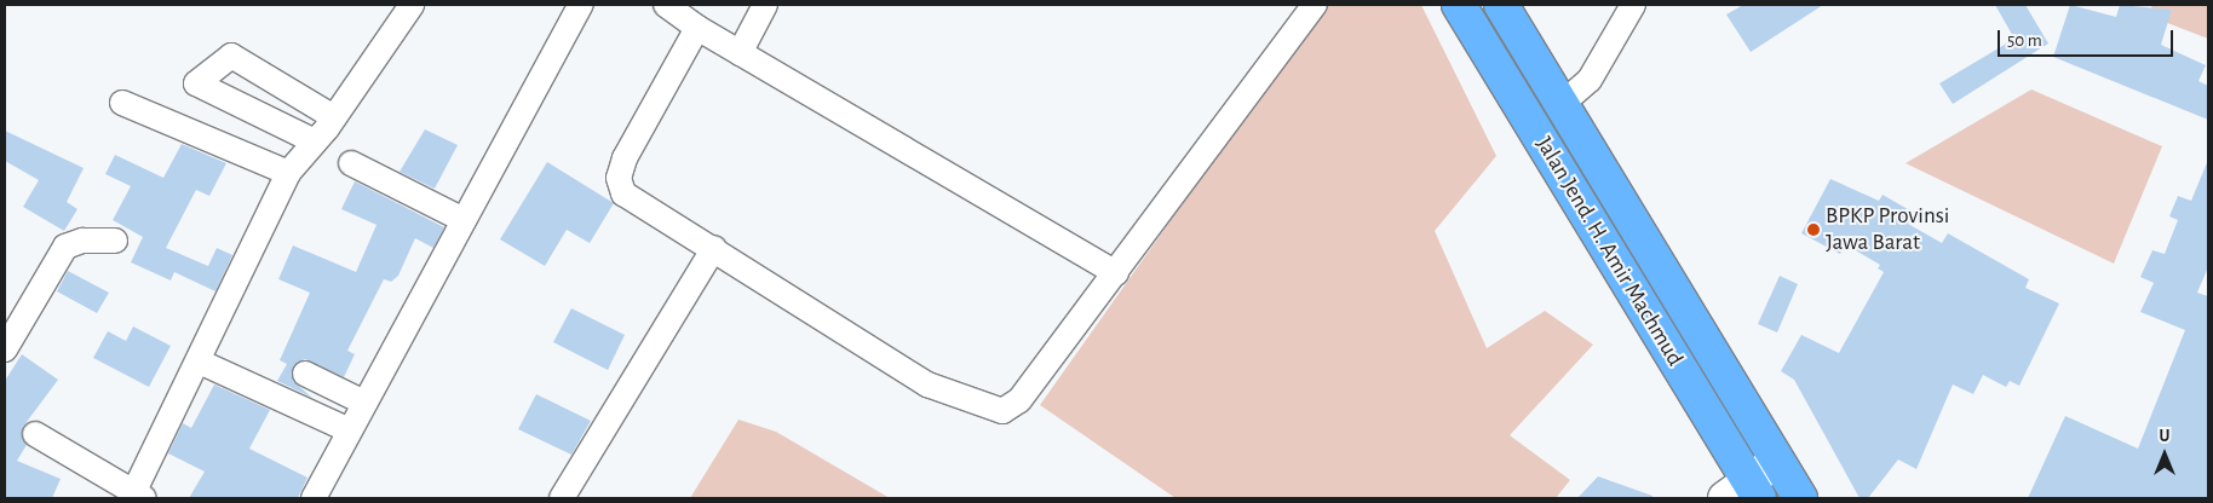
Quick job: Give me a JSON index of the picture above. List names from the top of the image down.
{
  "streets": {
    "highway": ["Jalan Jend. H. Amir Machmud"]
  },
  "places": ["BPKP Provinsi Jawa Barat"],
  "scale_bar": "50 m",
  "north": "top"
}
